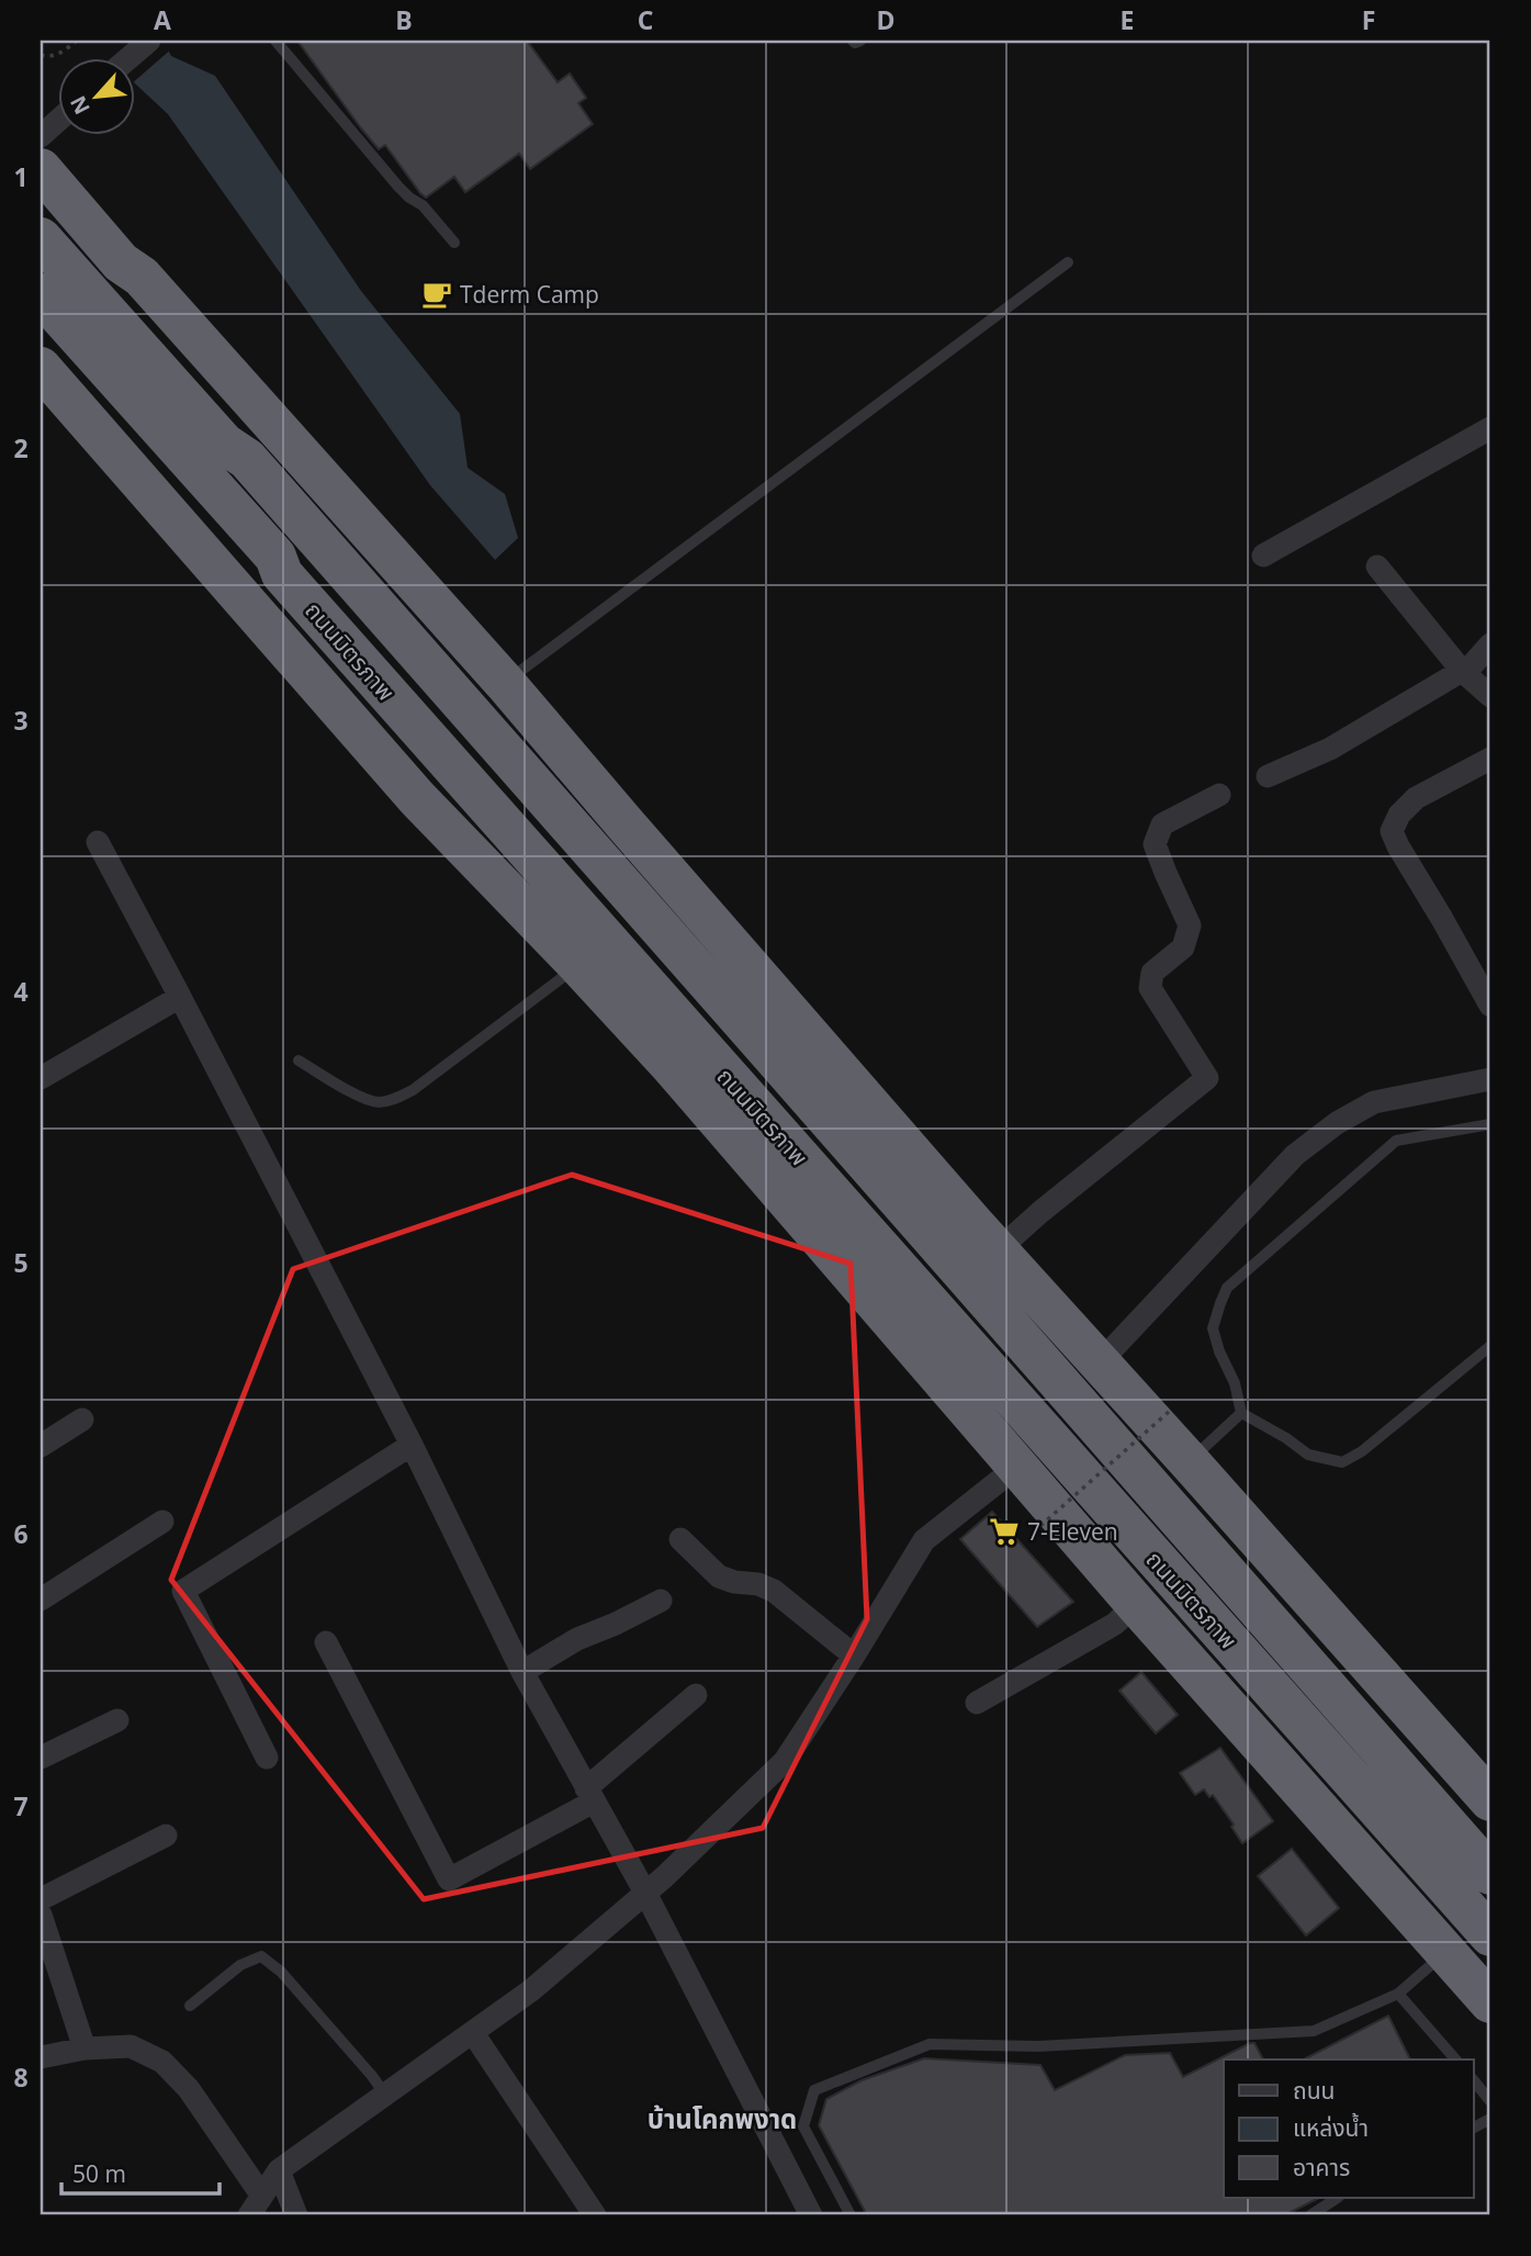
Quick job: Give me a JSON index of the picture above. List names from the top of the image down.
{
  "streets": {
    "highway": ["ถนนมิตรภาพ"]
  },
  "districts": ["บ้านโคกพงาด"],
  "places": {
    "cafe": ["Tderm Camp"],
    "supermarket": ["7-Eleven"]
  },
  "legend": ["ถนน", "แหล่งน้ำ", "อาคาร"],
  "scale_bar": "50 m",
  "north": "bottom left",
  "grid": {
    "columns": [
      "A",
      "B",
      "C",
      "D",
      "E",
      "F"
    ],
    "rows": [
      "1",
      "2",
      "3",
      "4",
      "5",
      "6",
      "7",
      "8"
    ]
  }
}
